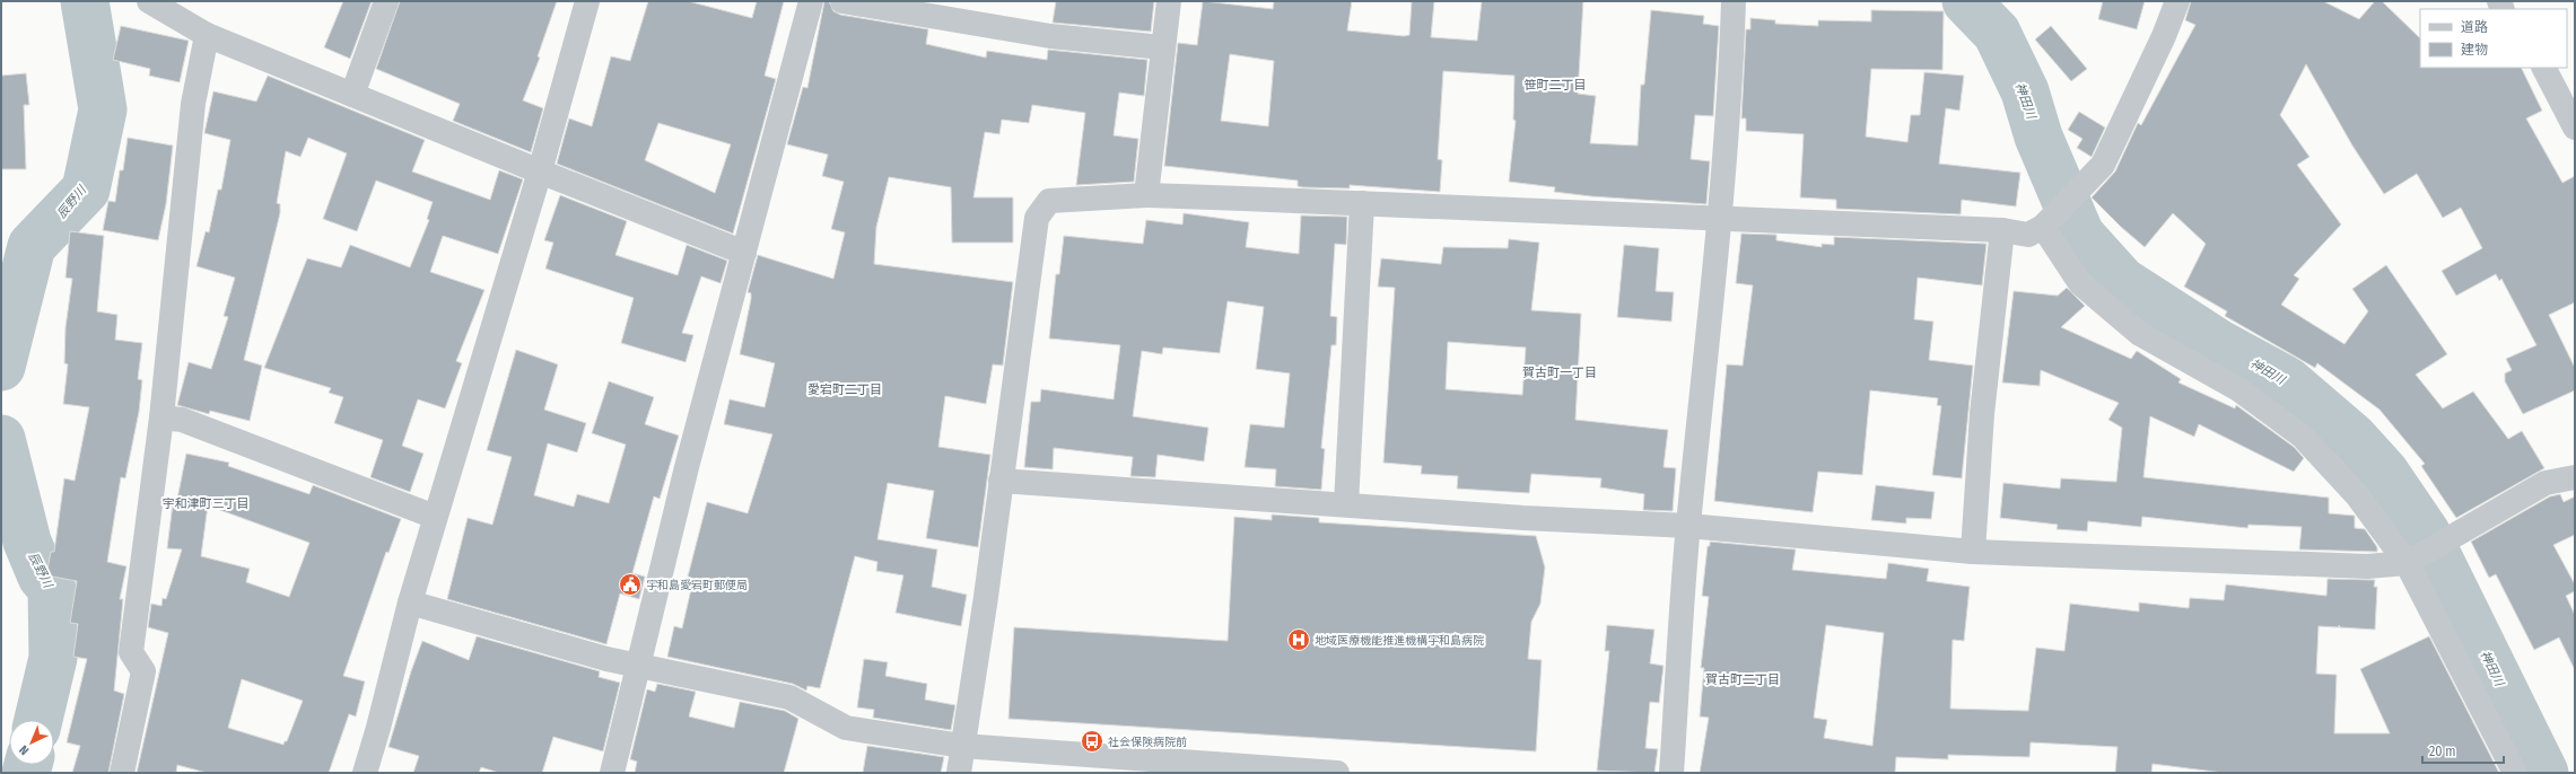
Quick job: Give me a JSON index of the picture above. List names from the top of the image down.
{
  "districts": [
    "笹町二丁目",
    "賀古町一丁目",
    "愛宕町二丁目",
    "宇和津町三丁目",
    "賀古町二丁目"
  ],
  "water": ["神田川", "辰野川"],
  "places": {
    "public building": ["宇和島愛宕町郵便局"],
    "hospital": ["地域医療機能推進機構宇和島病院"],
    "bus stop": ["社会保険病院前"]
  },
  "legend": ["道路", "建物"],
  "scale_bar": "20 m",
  "north": "bottom left"
}
